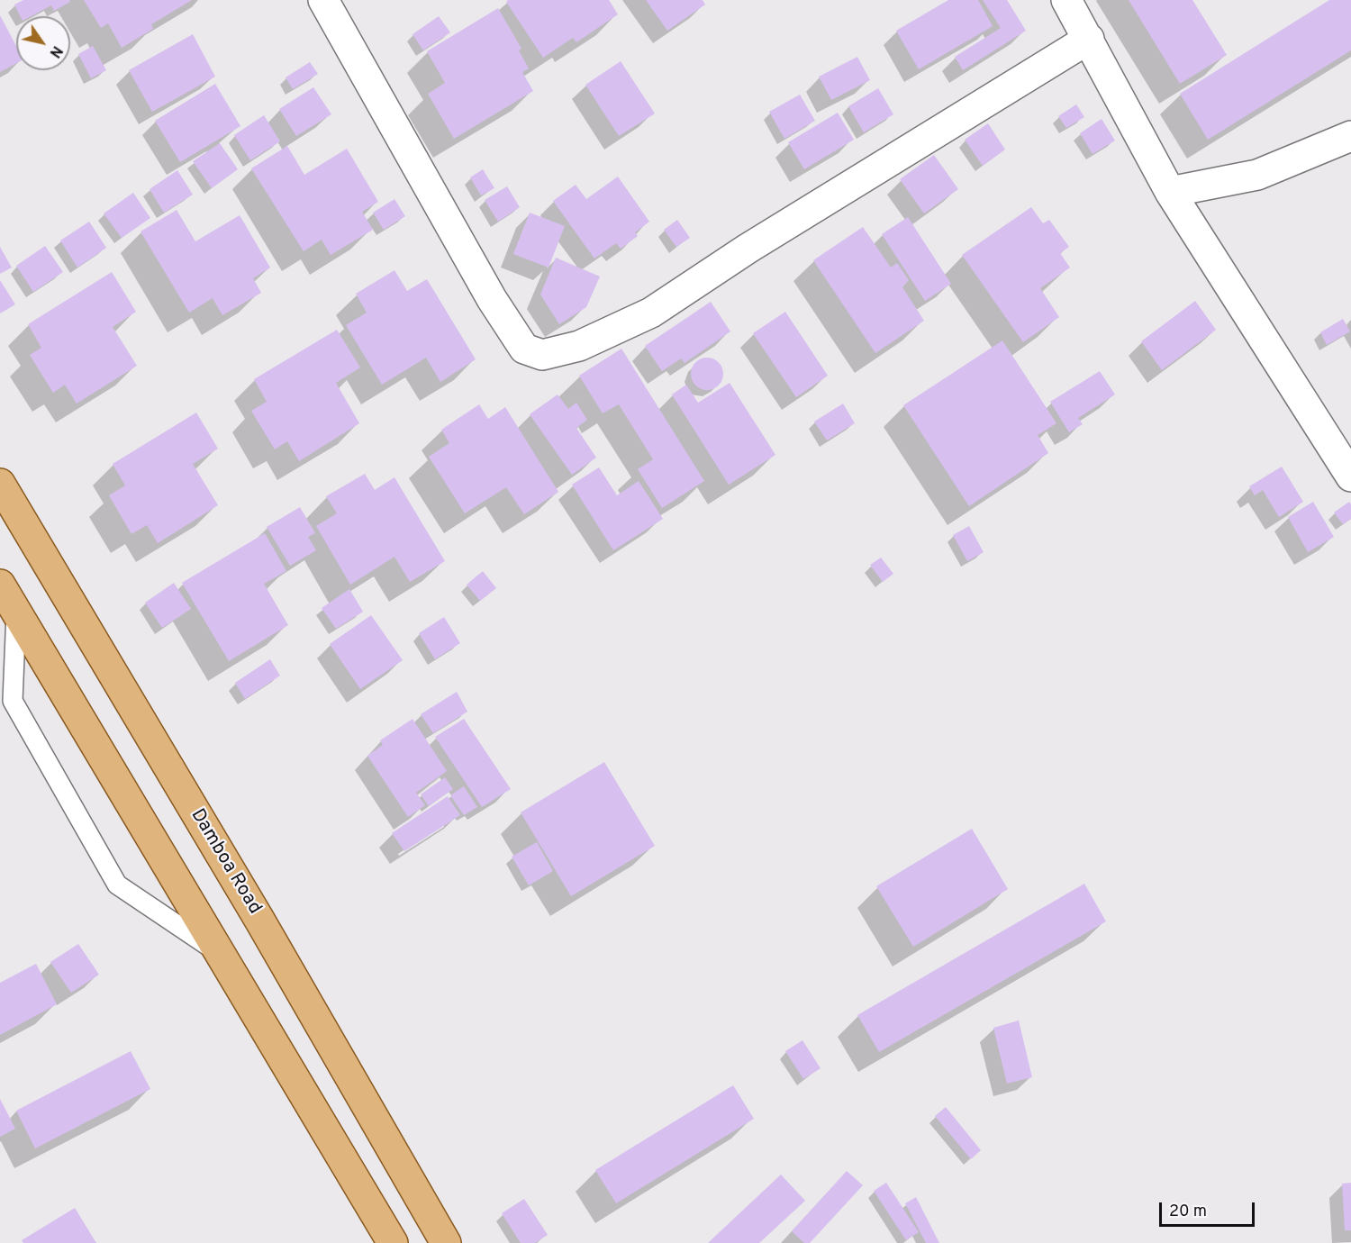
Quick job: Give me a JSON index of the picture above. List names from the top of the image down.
{
  "streets": {
    "main road": ["Damboa Road"]
  },
  "scale_bar": "20 m",
  "north": "bottom right"
}
